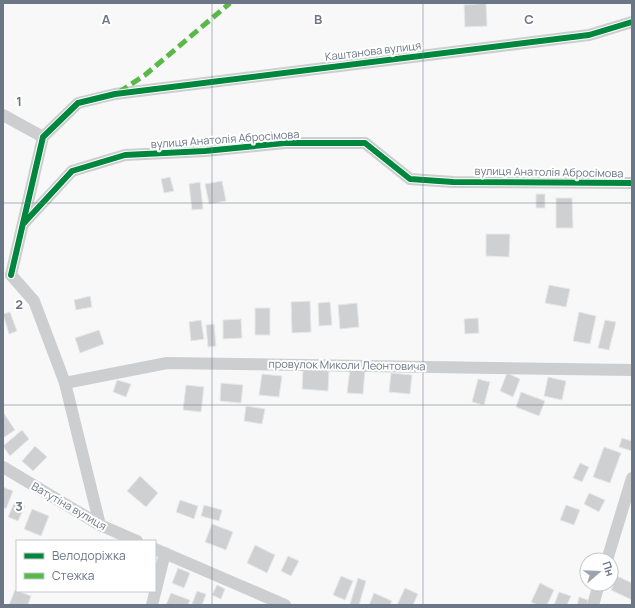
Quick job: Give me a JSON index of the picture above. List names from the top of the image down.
{
  "streets": {
    "street": [
      "Каштанова вулиця",
      "вулиця Анатолія Абросімова",
      "провулок Миколи Леонтовича",
      "Ватутіна вулиця"
    ]
  },
  "legend": ["Велодоріжка", "Стежка"],
  "north": "right",
  "grid": {
    "columns": ["A", "B", "C"],
    "rows": ["1", "2", "3"]
  }
}
